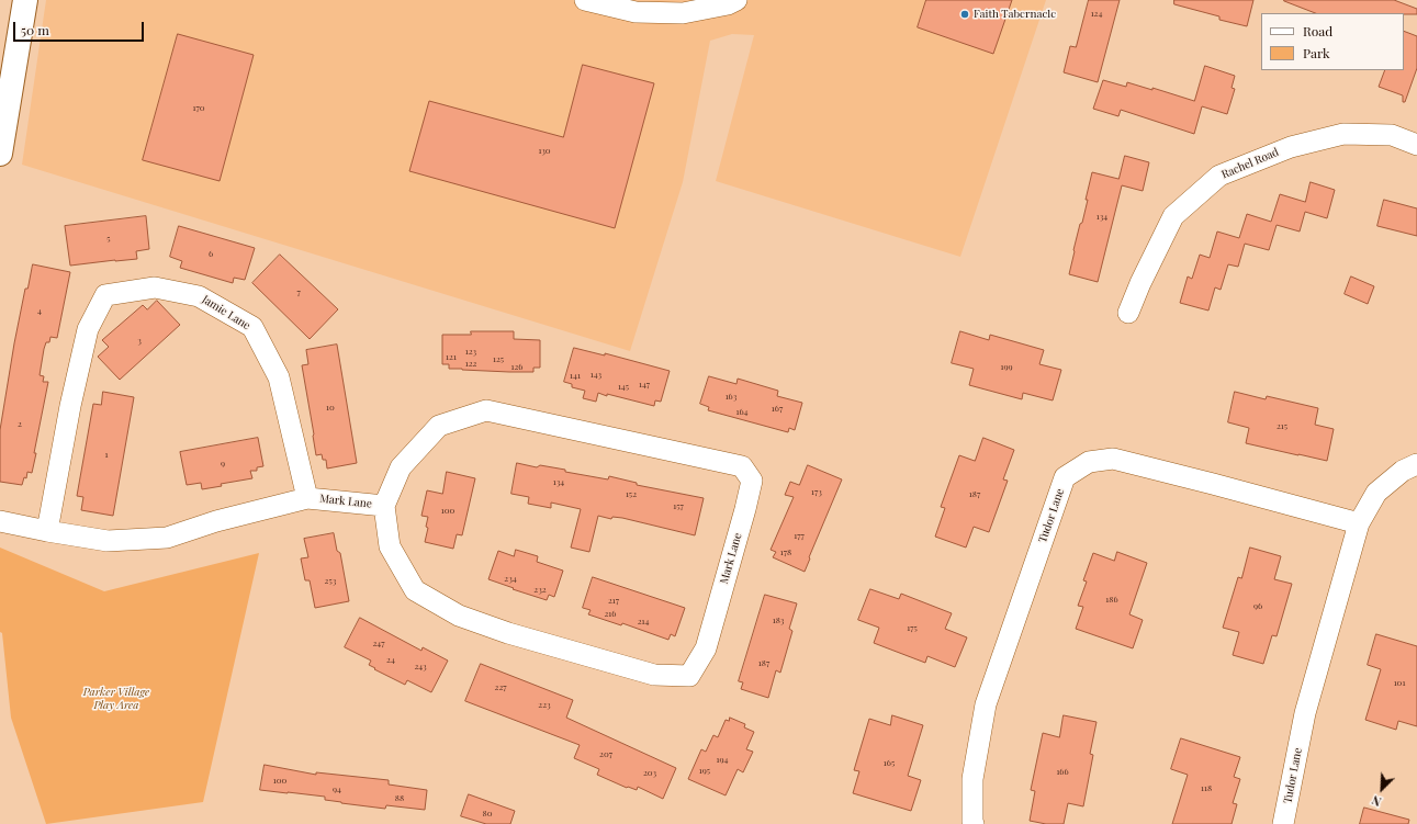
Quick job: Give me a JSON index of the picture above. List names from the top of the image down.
{
  "streets": {
    "street": [
      "Rachel Road",
      "Jamie Lane",
      "Mark Lane",
      "Tudor Lane"
    ]
  },
  "crossings": [
    ["Jamie Lane", "Mark Lane"]
  ],
  "parks": ["Parker Village Play Area"],
  "places": ["Faith Tabernacle"],
  "house_numbers": [
    "124",
    "170",
    "130",
    "134",
    "5",
    "6",
    "7",
    "4",
    "3",
    "123",
    "121",
    "125",
    "122",
    "126",
    "199",
    "143",
    "141",
    "147",
    "145",
    "163",
    "10",
    "167",
    "164",
    "2",
    "215",
    "1",
    "9",
    "134",
    "173",
    "152",
    "187",
    "157",
    "100",
    "177",
    "178",
    "234",
    "253",
    "232",
    "186",
    "217",
    "96",
    "216",
    "183",
    "214",
    "175",
    "247",
    "24",
    "187",
    "243",
    "101",
    "227",
    "223",
    "207",
    "194",
    "165",
    "195",
    "166",
    "203",
    "100",
    "118",
    "94",
    "88",
    "80"
  ],
  "legend": ["Road", "Park"],
  "scale_bar": "50 m",
  "north": "bottom left"
}
